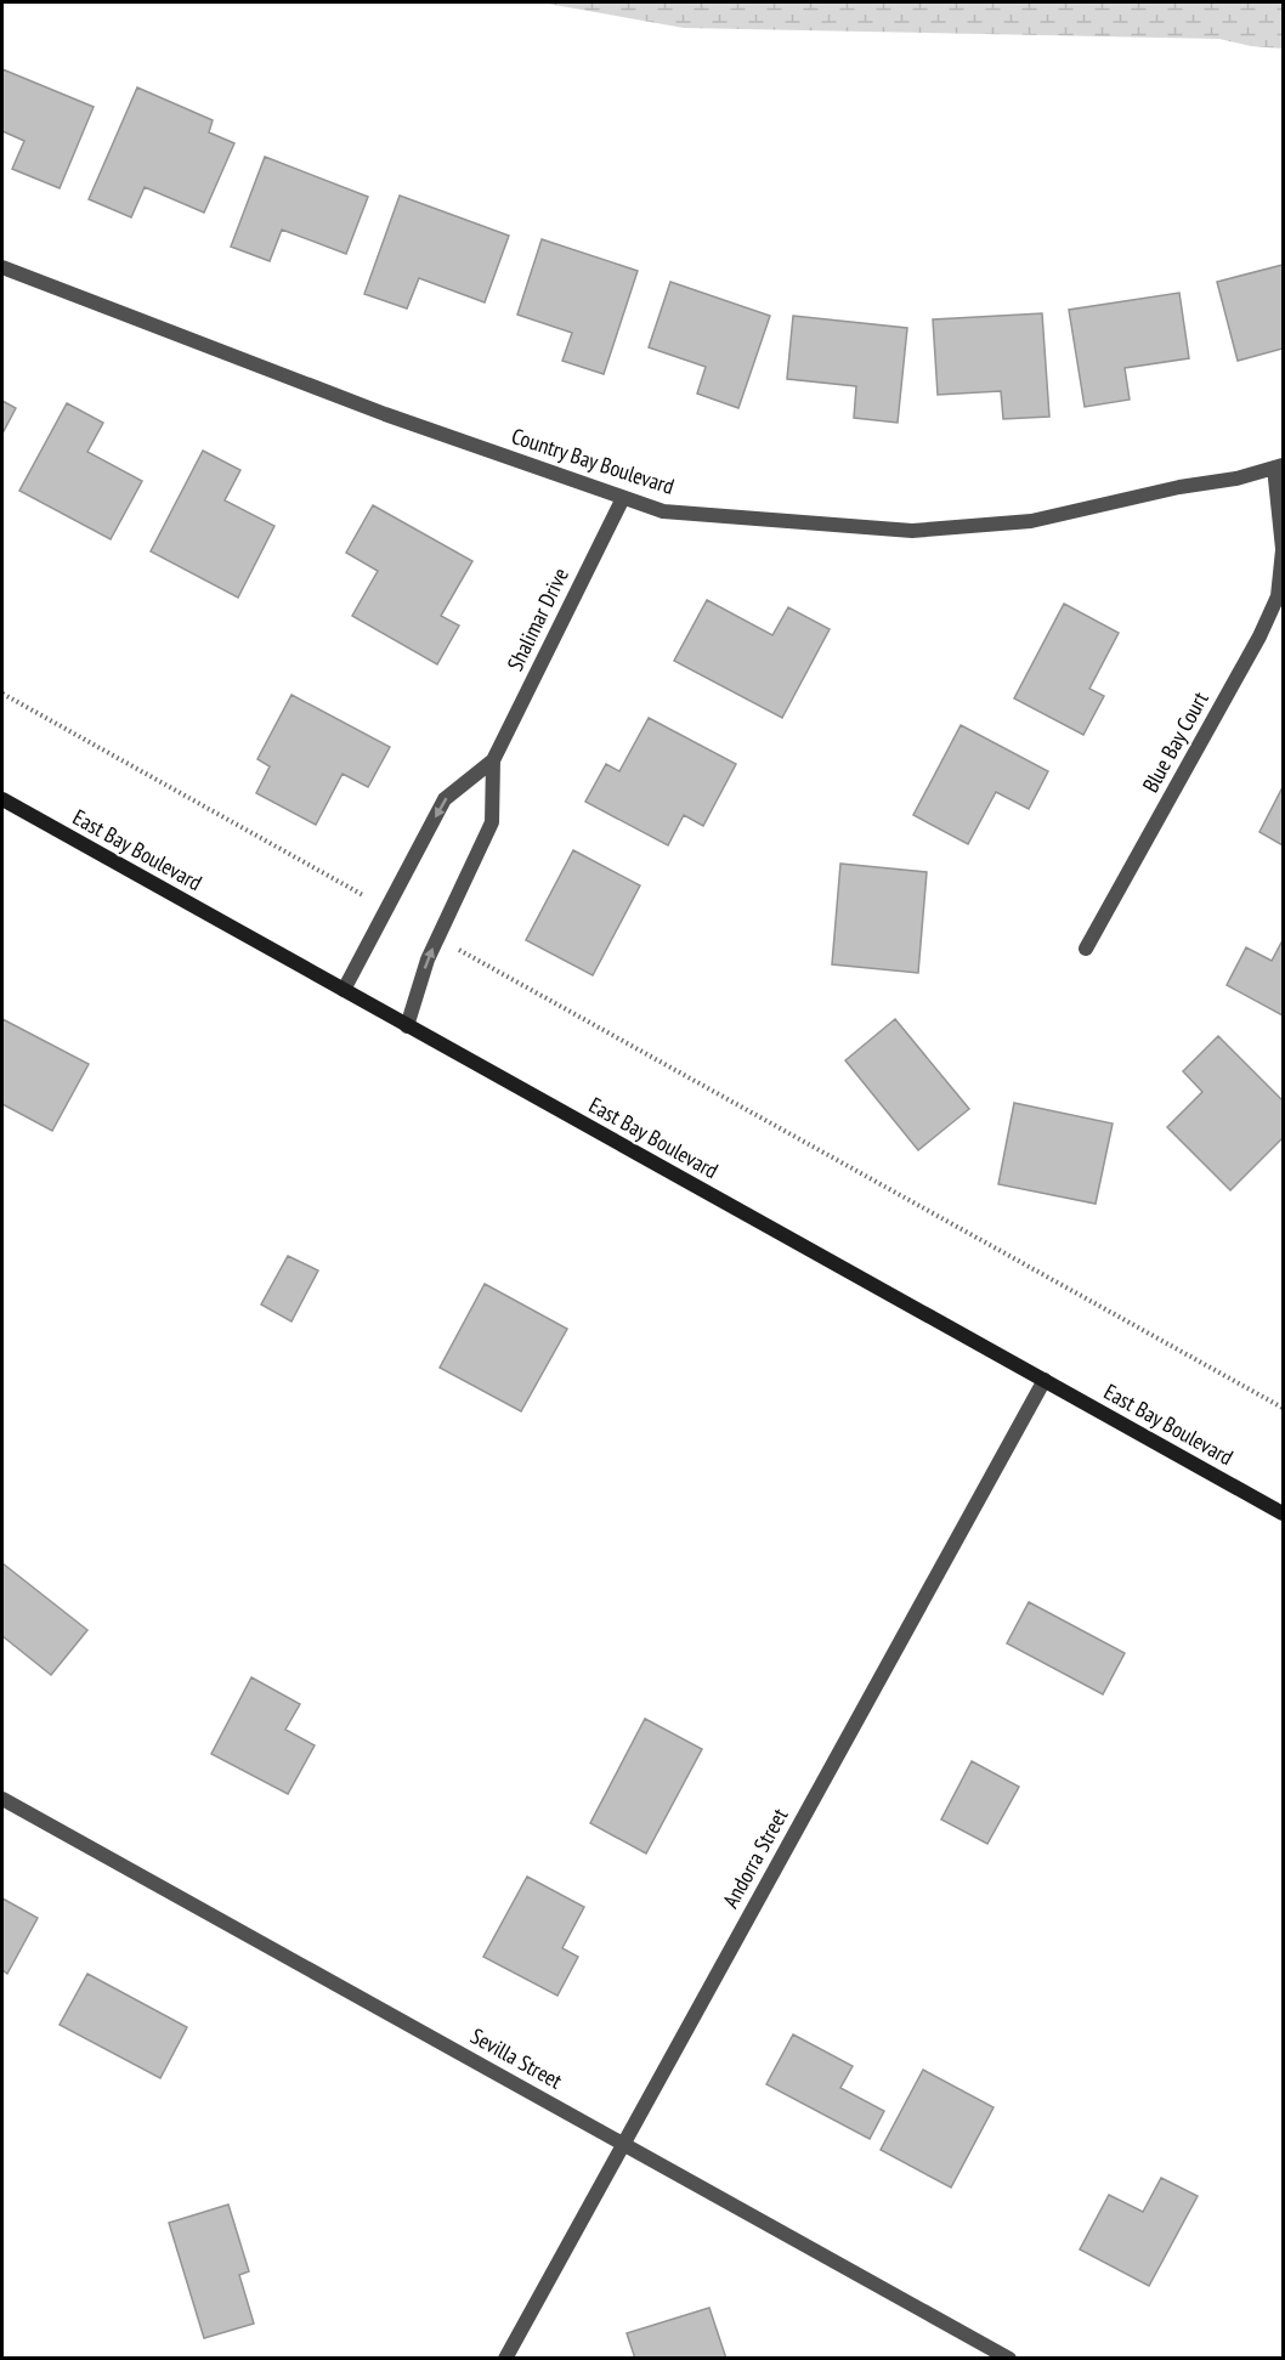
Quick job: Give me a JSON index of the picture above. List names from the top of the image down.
{
  "streets": {
    "main road": ["East Bay Boulevard"],
    "street": [
      "Country Bay Boulevard",
      "Shalimar Drive",
      "Blue Bay Court",
      "Andorra Street",
      "Sevilla Street"
    ]
  },
  "crossings": [
    ["Country Bay Boulevard", "Shalimar Drive"],
    ["Country Bay Boulevard", "Blue Bay Court"],
    ["Shalimar Drive", "East Bay Boulevard"],
    ["East Bay Boulevard", "Andorra Street"],
    ["Andorra Street", "Sevilla Street"]
  ]
}
